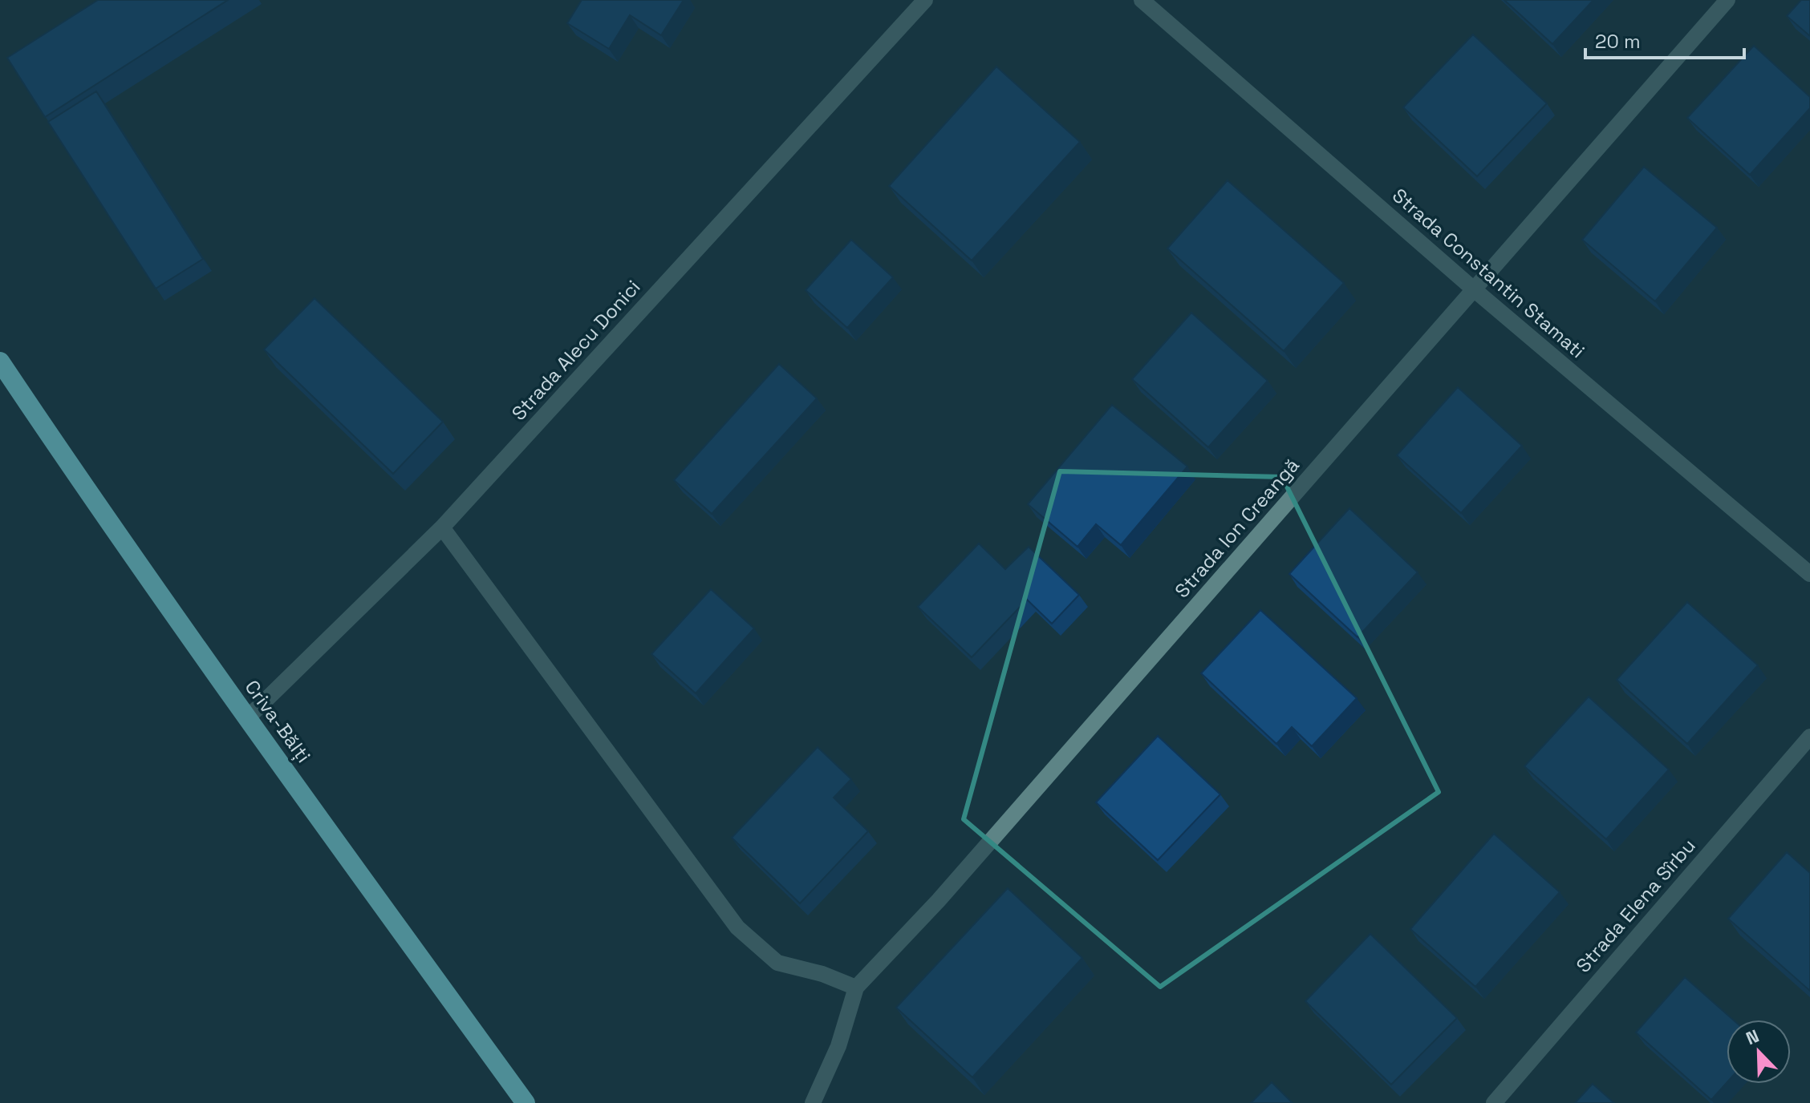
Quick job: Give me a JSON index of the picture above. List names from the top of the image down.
{
  "streets": {
    "highway": ["Criva-Bălți"],
    "street": [
      "Strada Constantin Stamati",
      "Strada Alecu Donici",
      "Strada Ion Creangă",
      "Strada Elena Sîrbu"
    ]
  },
  "crossings": [
    ["Strada Constantin Stamati", "Strada Ion Creangă"],
    ["Strada Alecu Donici", "Criva-Bălți"]
  ],
  "scale_bar": "20 m",
  "north": "top left"
}
